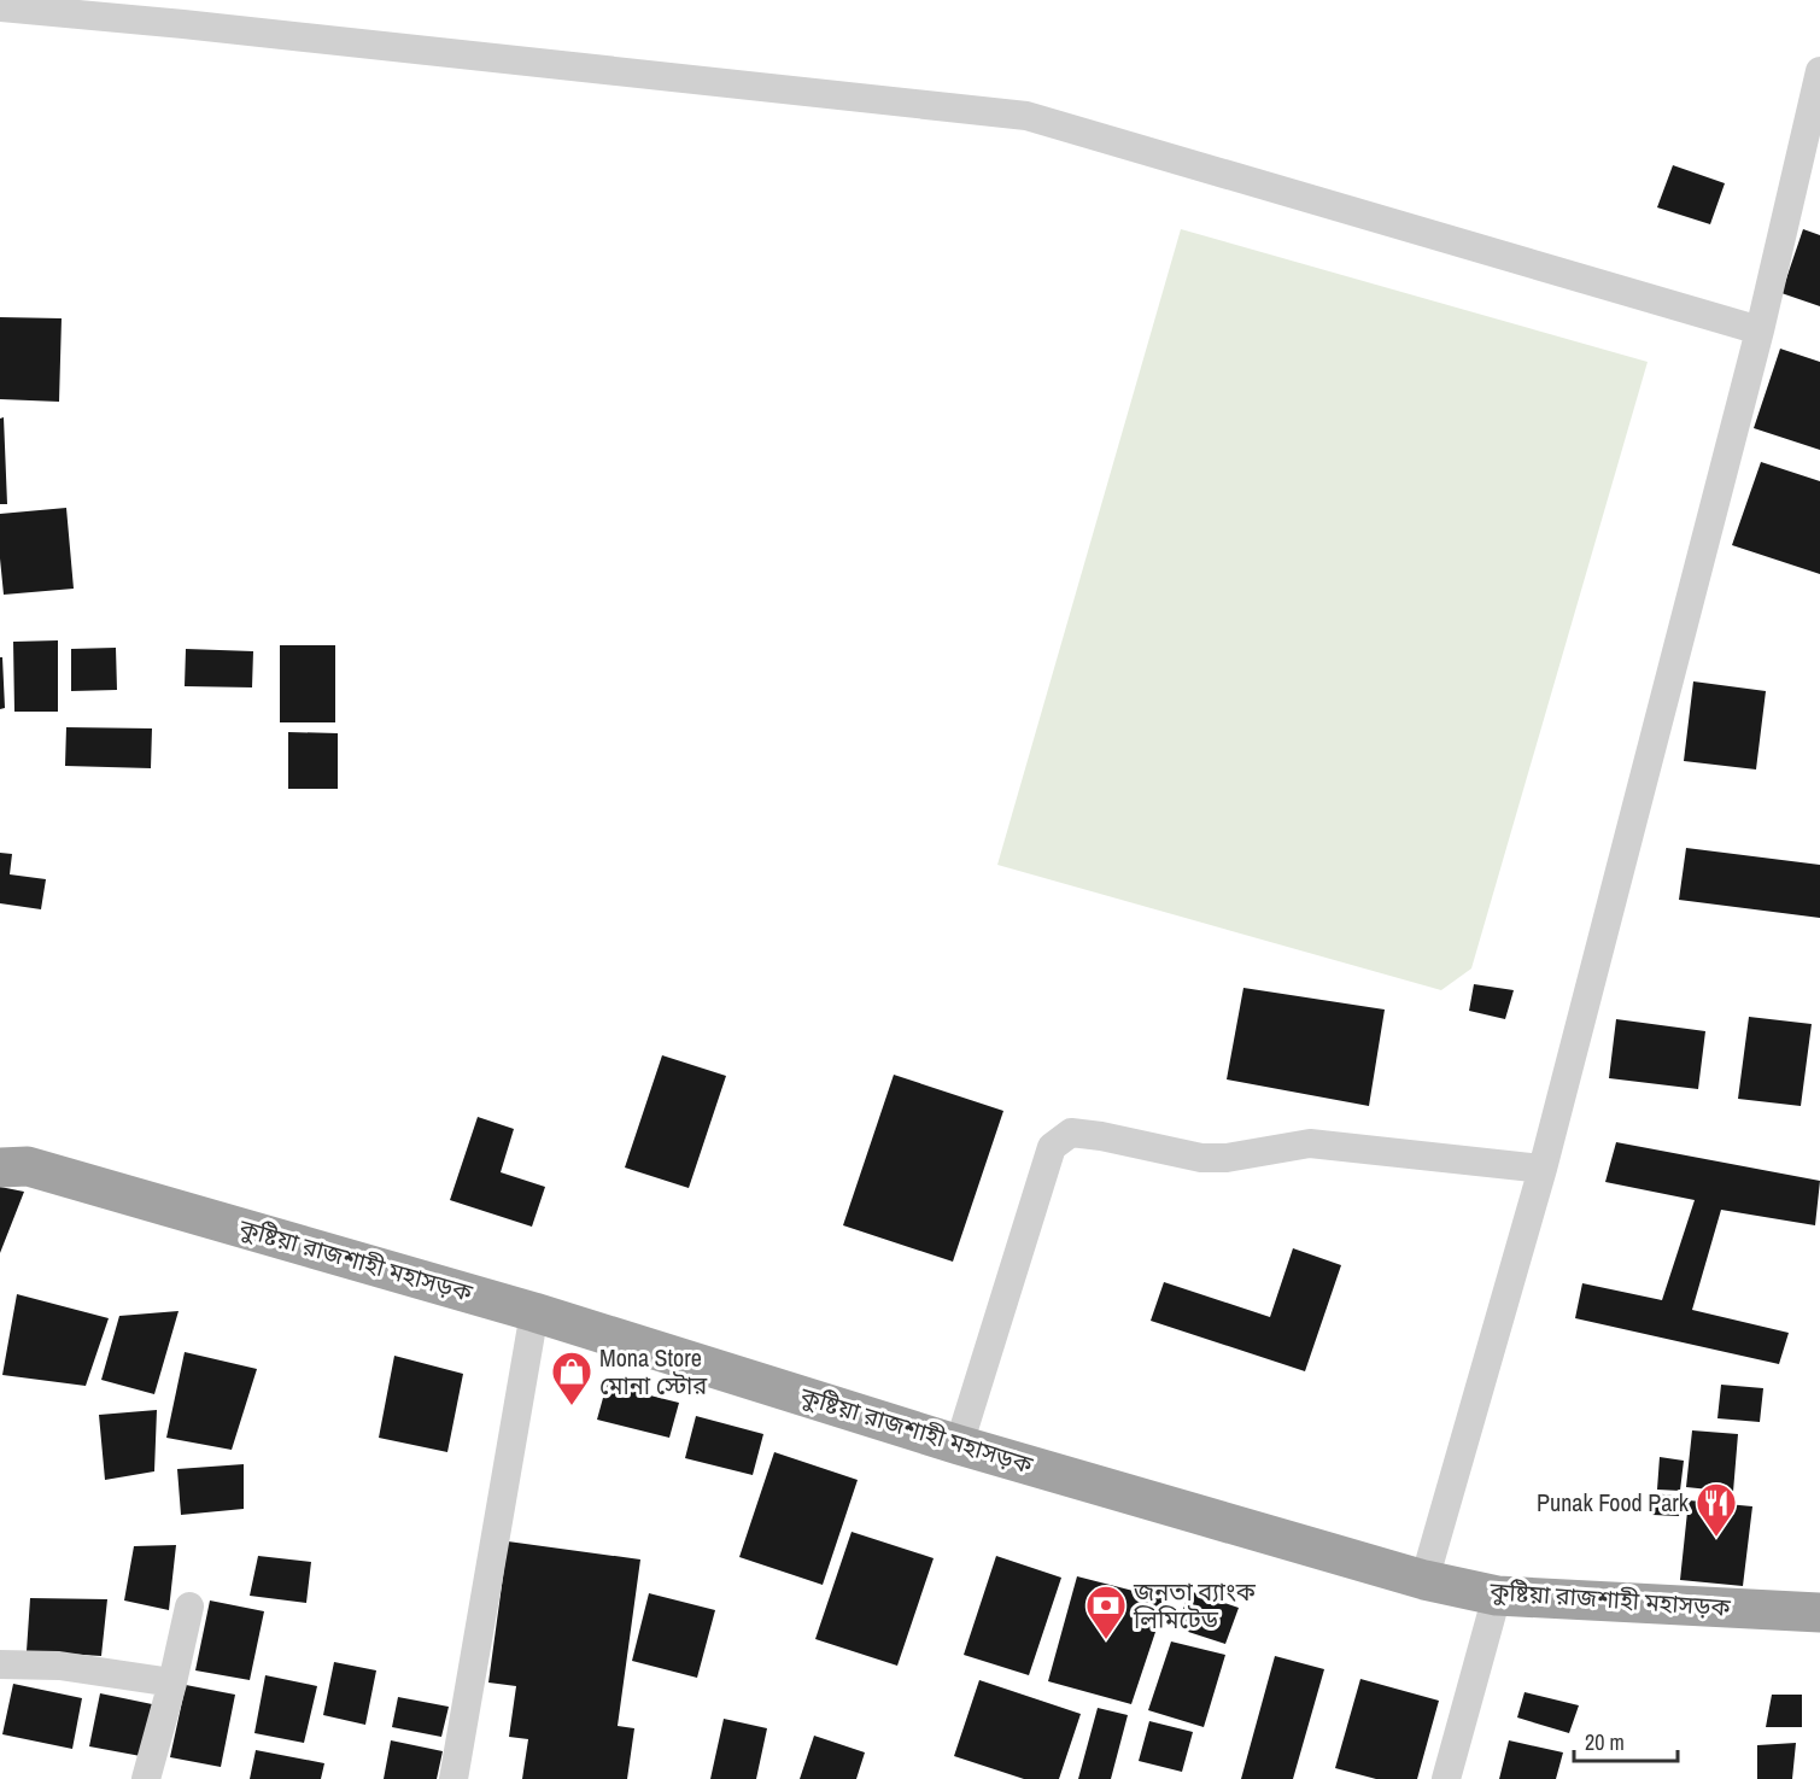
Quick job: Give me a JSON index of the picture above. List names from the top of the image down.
{
  "streets": {
    "highway": ["কুষ্টিয়া রাজশাহী মহাসড়ক"]
  },
  "places": {
    "shop": ["Mona Store মোনা স্টোর"],
    "restaurant": ["Punak Food Park"],
    "bank": ["জনতা ব্যাংক লিমিটেড"]
  },
  "scale_bar": "20 m"
}
